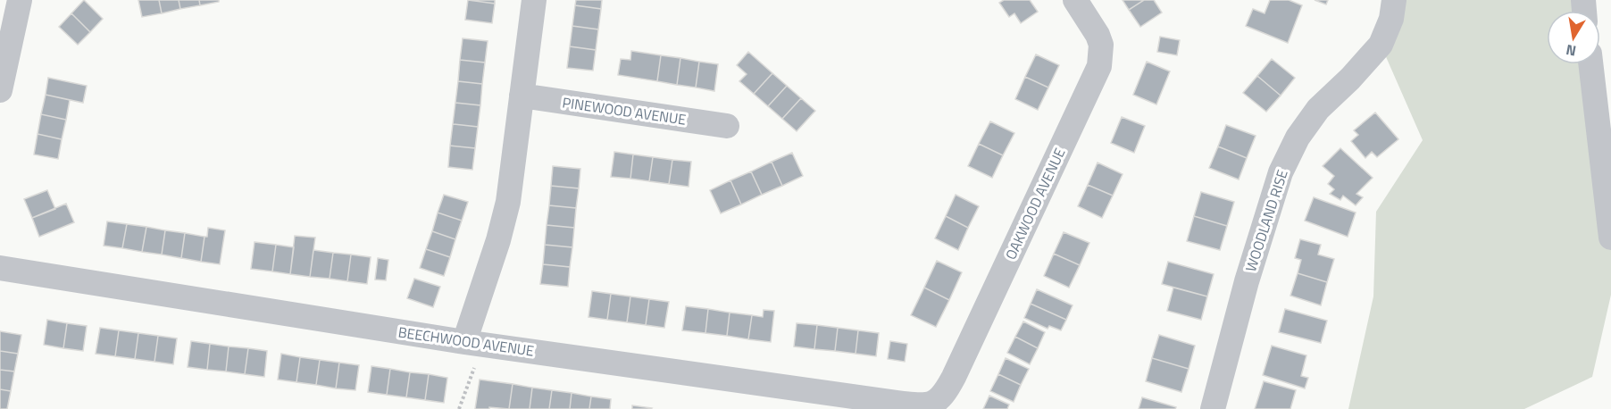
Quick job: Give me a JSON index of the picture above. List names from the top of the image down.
{
  "streets": {
    "street": [
      "PINEWOOD AVENUE",
      "OAKWOOD AVENUE",
      "WOODLAND RISE",
      "BEECHWOOD AVENUE"
    ]
  },
  "crossings": [
    ["OAKWOOD AVENUE", "BEECHWOOD AVENUE"]
  ],
  "north": "bottom"
}
